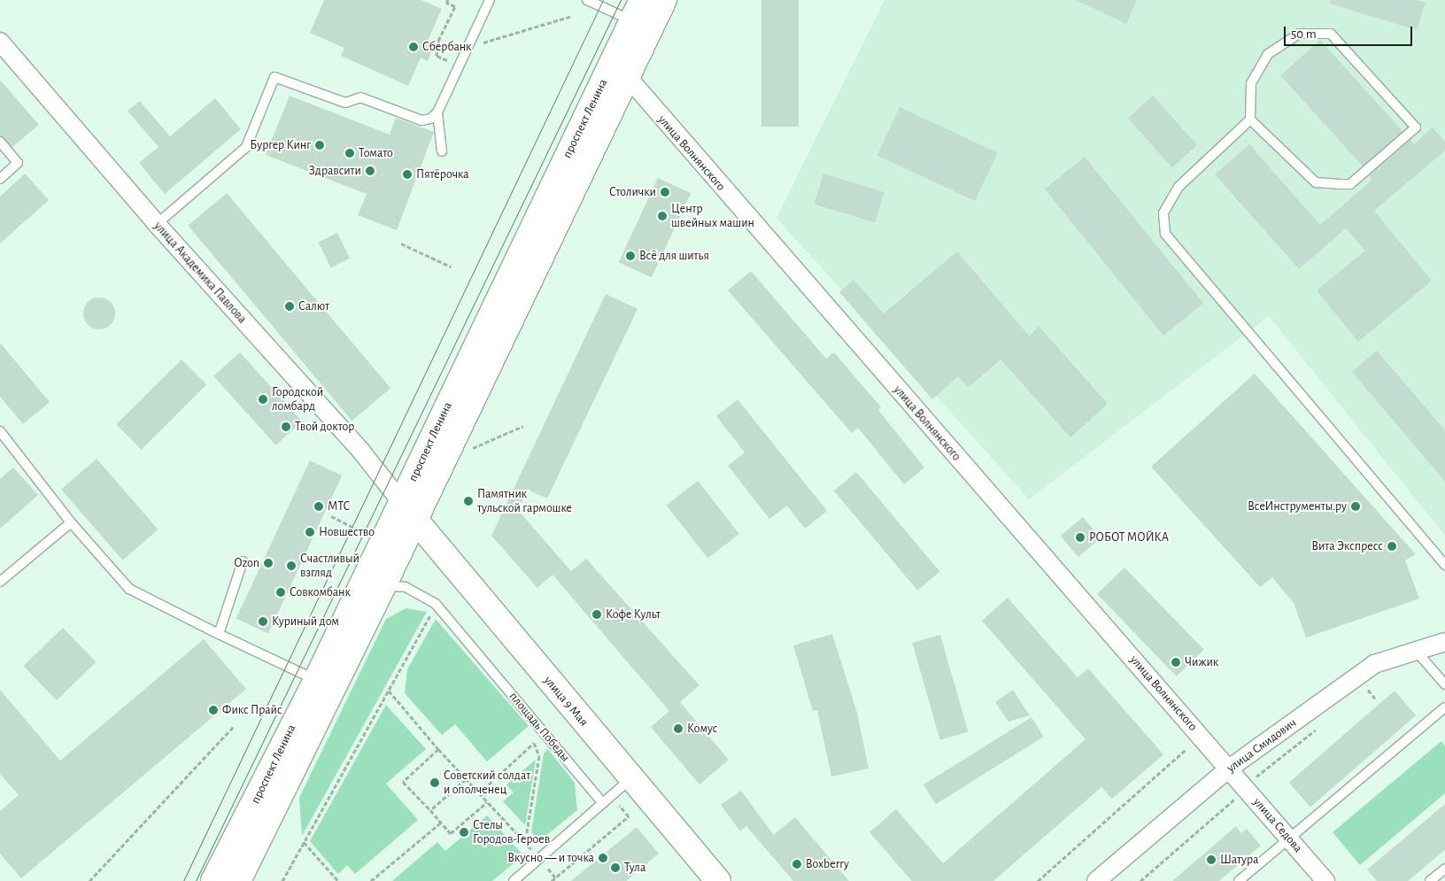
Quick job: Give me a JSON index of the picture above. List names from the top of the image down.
{
  "streets": {
    "main road": ["проспект Ленина", "улица 9 Мая"],
    "street": [
      "улица Волнянского",
      "улица Академика Павлова",
      "улица Смидович",
      "улица Седова"
    ],
    "lane": ["площадь Победы"]
  },
  "crossings": [
    ["проспект Ленина", "улица Волнянского"],
    ["проспект Ленина", "улица Академика Павлова"],
    ["проспект Ленина", "улица 9 Мая"],
    ["проспект Ленина", "площадь Победы"],
    ["улица Волнянского", "улица Смидович"],
    ["улица Волнянского", "улица Седова"],
    ["улица Академика Павлова", "улица 9 Мая"],
    ["улица Смидович", "улица Седова"]
  ],
  "places": [
    "Сбербанк",
    "Бургер Кинг",
    "Томато",
    "Здравсити",
    "Пятёрочка",
    "Столички",
    "Центр швейных машин",
    "Всё для шитья",
    "Салют",
    "Городской ломбард",
    "Твой доктор",
    "Памятник тульской гармошке",
    "МТС",
    "ВсеИнструменты.ру",
    "Новшество",
    "РОБОТ МОЙКА",
    "Вита Экспресс",
    "Ozon",
    "Счастливый взгляд",
    "Совкомбанк",
    "Кофе Культ",
    "Куриный дом",
    "Чижик",
    "Фикс Прайс",
    "Комус",
    "Советский солдат и ополченец",
    "Стелы Городов-Героев",
    "Вкусно — и точка",
    "Шатура",
    "Boxberry",
    "Тула"
  ],
  "scale_bar": "50 m"
}
